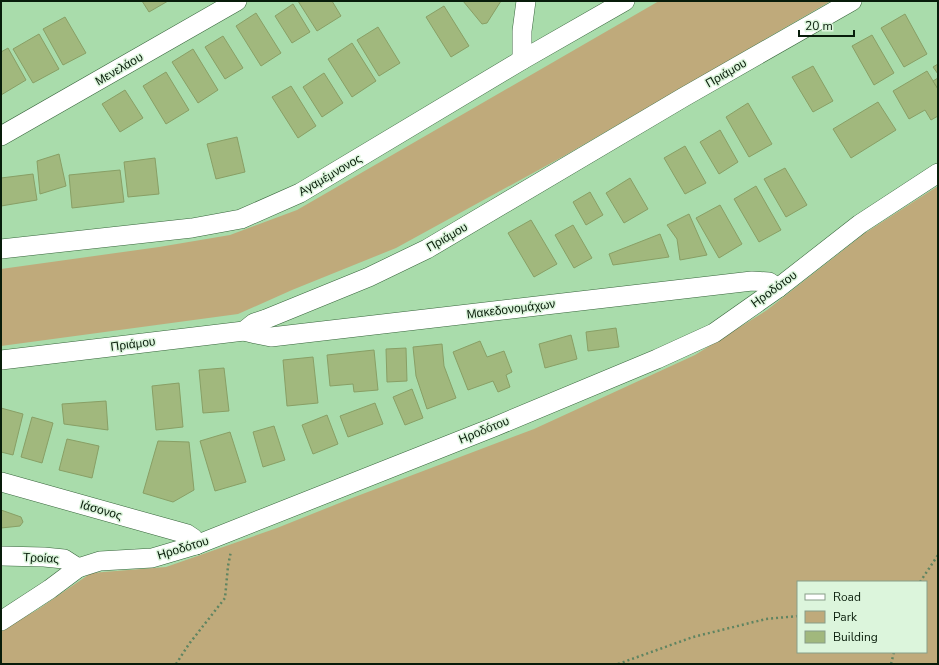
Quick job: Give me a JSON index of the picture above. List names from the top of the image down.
{
  "streets": {
    "street": [
      "Μενελάου",
      "Πριάμου",
      "Αγαμέμνονος",
      "Ηροδότου",
      "Μακεδονομάχων",
      "Ιάσονος",
      "Τροίας"
    ]
  },
  "crossings": [
    ["Πριάμου", "Μακεδονομάχων"],
    ["Ηροδότου", "Μακεδονομάχων"],
    ["Ηροδότου", "Ιάσονος"],
    ["Ηροδότου", "Τροίας"]
  ],
  "legend": ["Road", "Park", "Building"],
  "scale_bar": "20 m"
}
